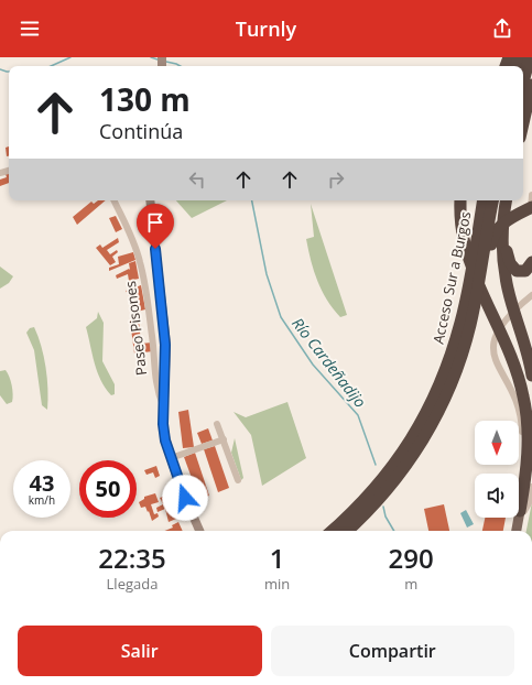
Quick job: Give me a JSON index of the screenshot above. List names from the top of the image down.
{
  "streets": {
    "highway": ["Acceso Sur a Burgos"],
    "main road": ["Paseo Pisones"]
  },
  "water": ["Río Cardeñadijo"],
  "north": "bottom",
  "page": {
    "header": "Turnly",
    "turn": ["130 m", "Continúa"],
    "speed": "43 km/h",
    "limit": "50",
    "eta": [
      "22:35",
      "Llegada",
      "1",
      "min",
      "290",
      "m"
    ],
    "buttons": ["Salir", "Compartir"]
  }
}
